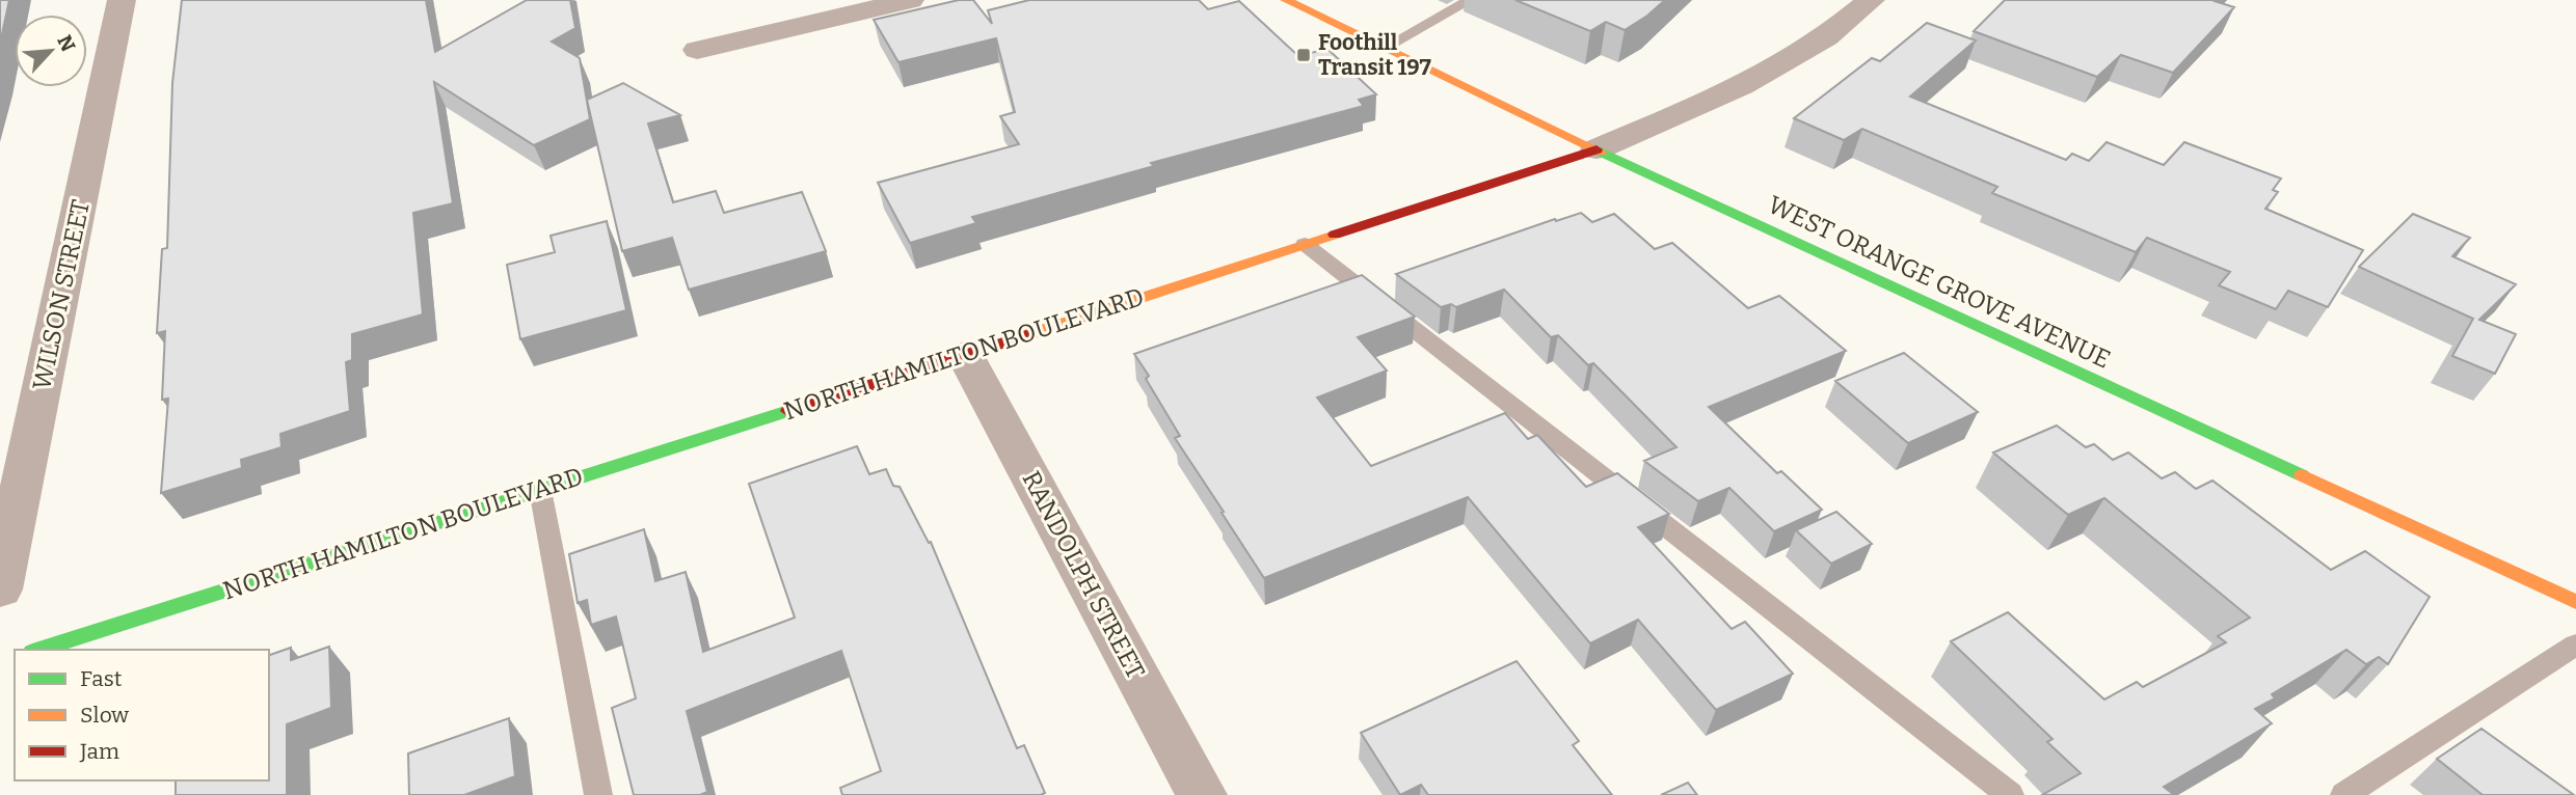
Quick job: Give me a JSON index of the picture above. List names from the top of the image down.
{
  "streets": {
    "street": [
      "WEST ORANGE GROVE AVENUE",
      "WILSON STREET",
      "NORTH HAMILTON BOULEVARD",
      "RANDOLPH STREET"
    ]
  },
  "crossings": [
    ["WEST ORANGE GROVE AVENUE", "NORTH HAMILTON BOULEVARD"],
    ["NORTH HAMILTON BOULEVARD", "RANDOLPH STREET"]
  ],
  "places": {
    "transit": ["Foothill Transit 197"]
  },
  "legend": ["Fast", "Slow", "Jam"],
  "north": "top right"
}
